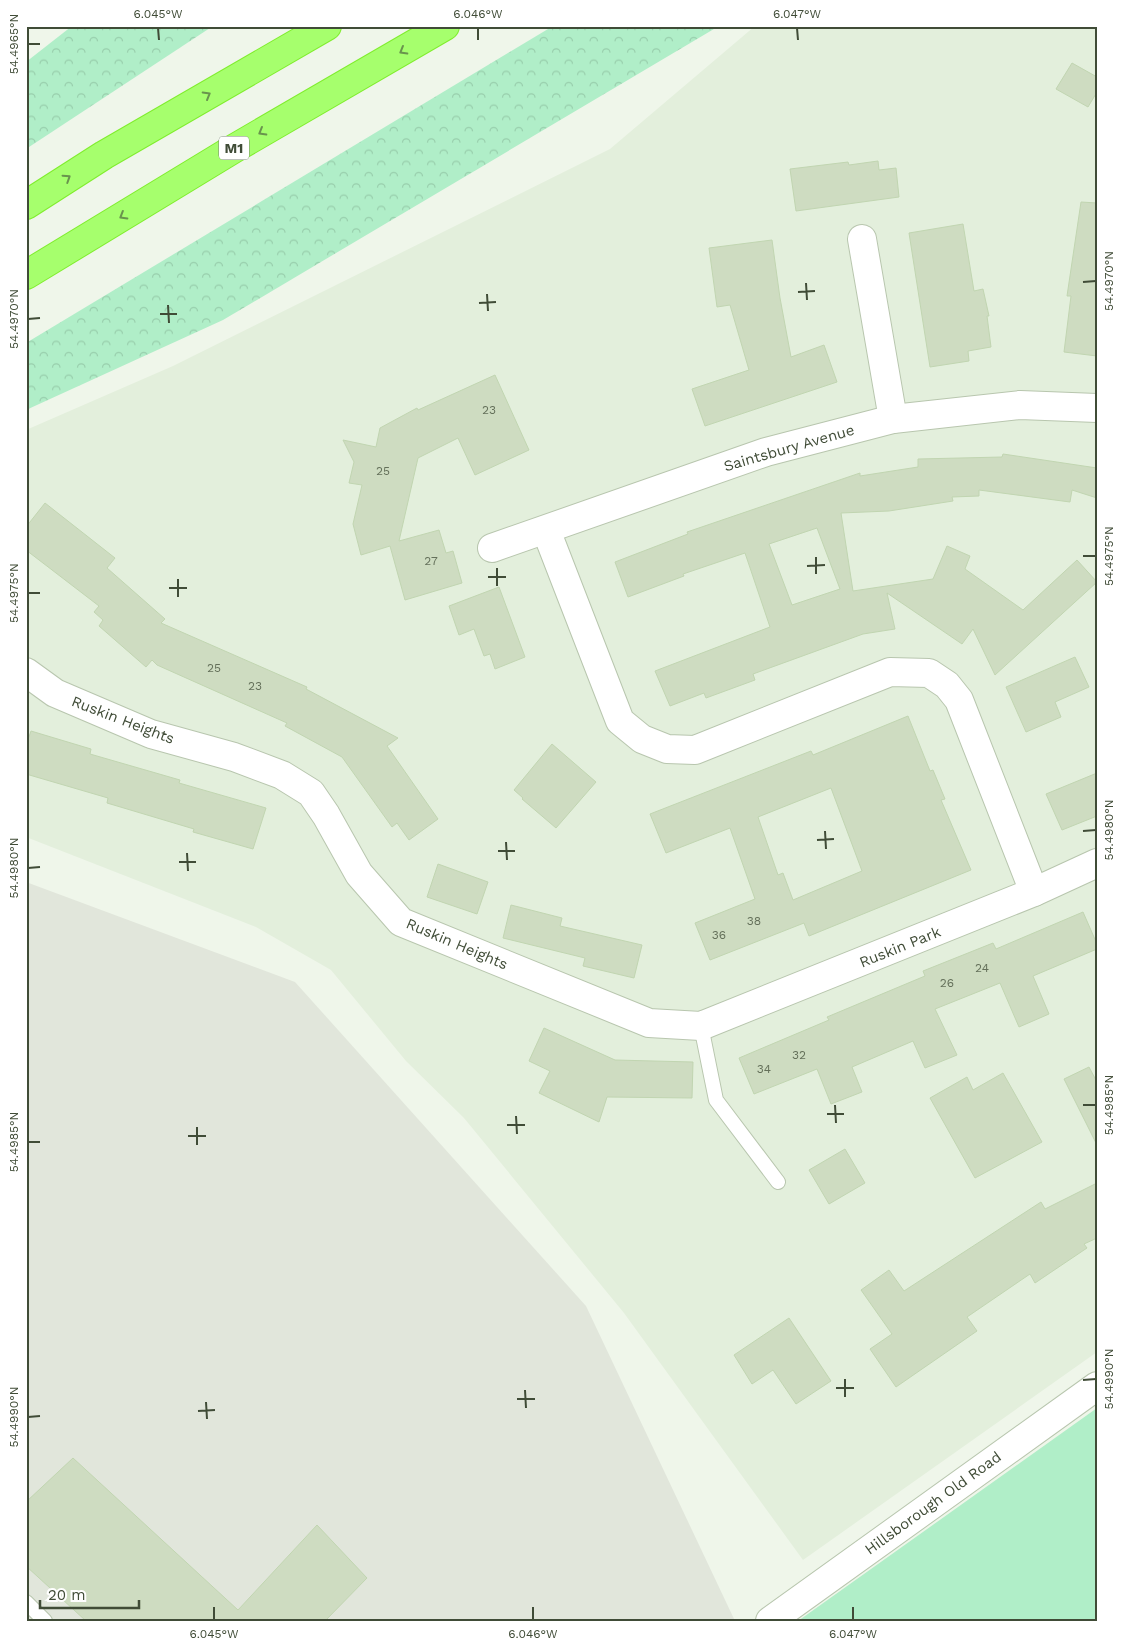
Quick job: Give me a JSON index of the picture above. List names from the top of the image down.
{
  "streets": {
    "highway": ["M1"],
    "street": [
      "Saintsbury Avenue",
      "Ruskin Heights",
      "Ruskin Park",
      "Hillsborough Old Road"
    ]
  },
  "crossings": [
    ["Ruskin Heights", "Ruskin Park"]
  ],
  "house_numbers": [
    "23",
    "25",
    "27",
    "25",
    "23",
    "38",
    "36",
    "24",
    "26",
    "32",
    "34"
  ],
  "scale_bar": "20 m",
  "coordinates": [
    "6.045°W",
    "6.046°W",
    "6.047°W",
    "54.4965°N",
    "54.4970°N",
    "54.4975°N",
    "54.4980°N",
    "54.4985°N",
    "54.4990°N"
  ]
}
